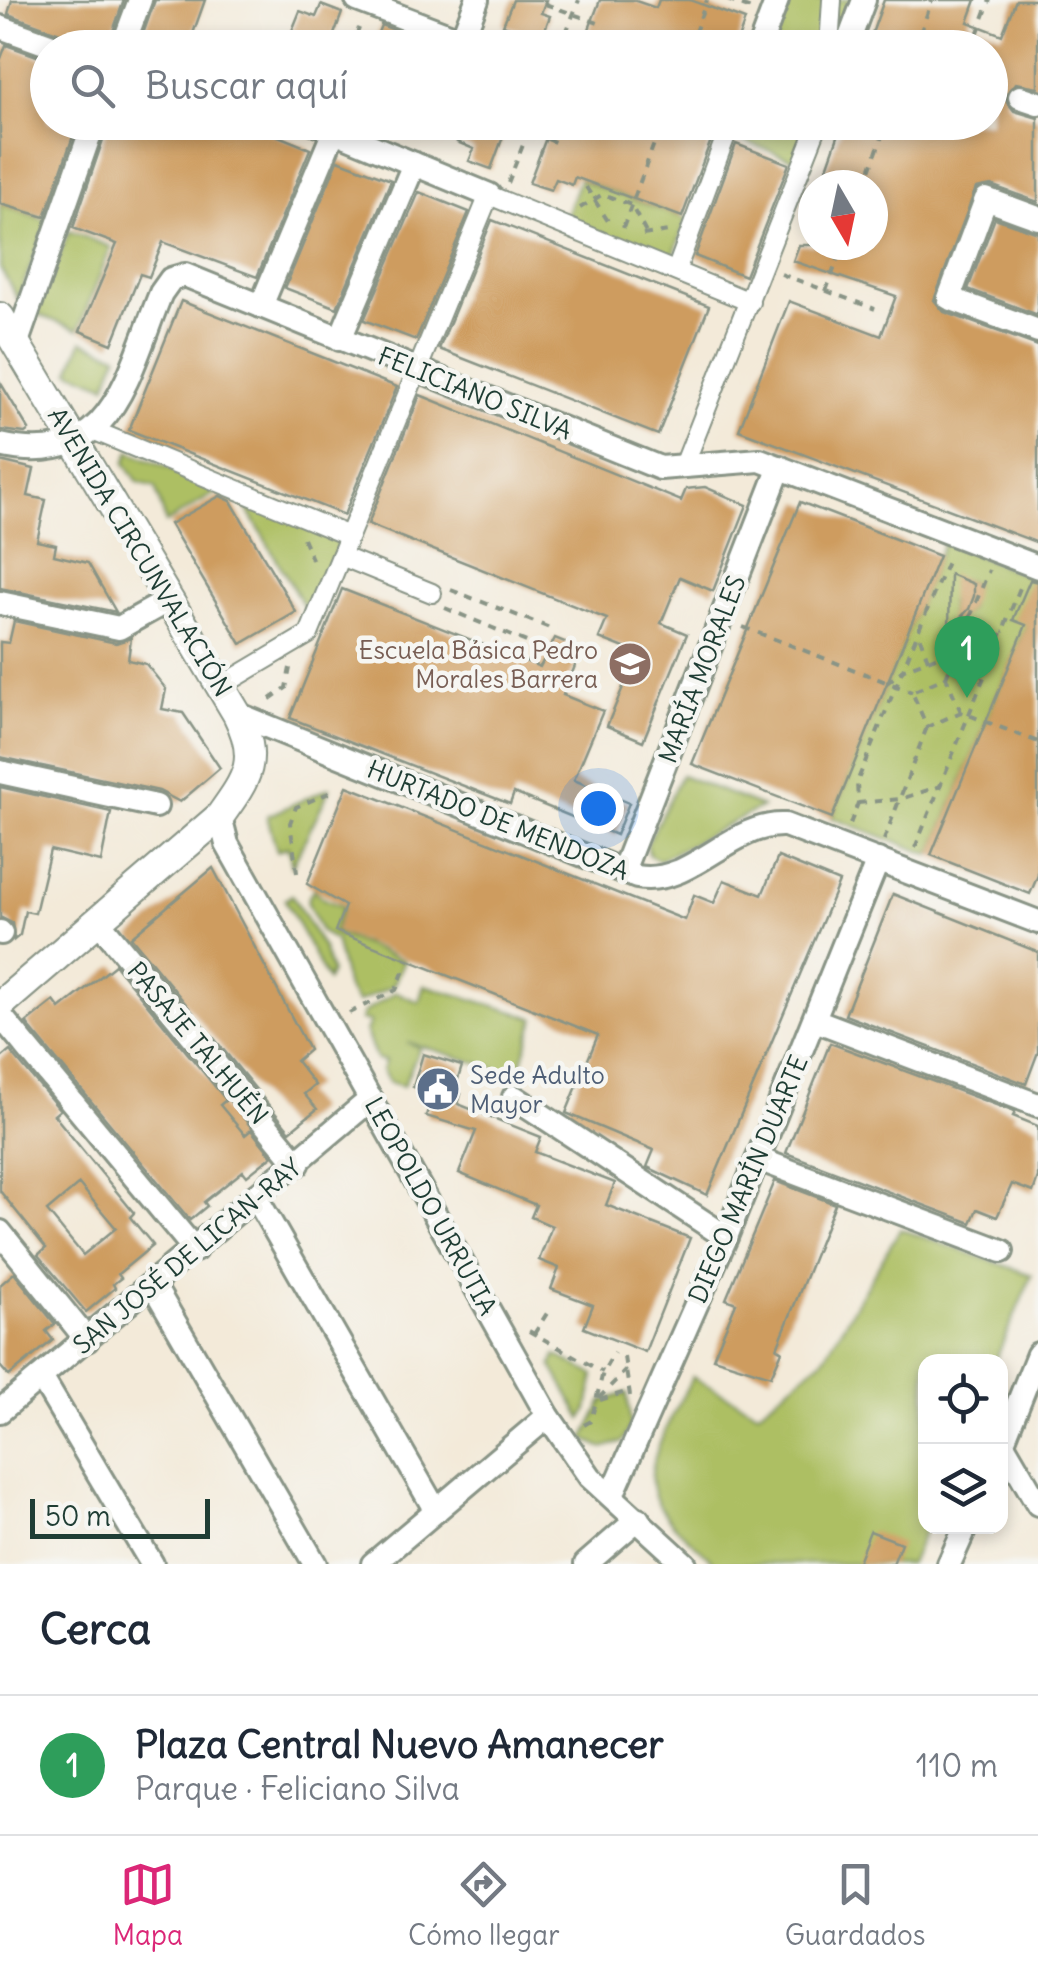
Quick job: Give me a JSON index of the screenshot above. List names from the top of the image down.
{
  "streets": {
    "street": [
      "FELICIANO SILVA",
      "AVENIDA CIRCUNVALACIÓN",
      "MARÍA MORALES",
      "HURTADO DE MENDOZA",
      "PASAJE TALHUÉN",
      "DIEGO MARÍN DUARTE",
      "LEOPOLDO URRUTIA",
      "SAN JOSÉ DE LICAN-RAY"
    ]
  },
  "crossings": [
    ["FELICIANO SILVA", "AVENIDA CIRCUNVALACIÓN"],
    ["FELICIANO SILVA", "MARÍA MORALES"],
    ["AVENIDA CIRCUNVALACIÓN", "HURTADO DE MENDOZA"],
    ["MARÍA MORALES", "HURTADO DE MENDOZA"],
    ["HURTADO DE MENDOZA", "DIEGO MARÍN DUARTE"],
    ["PASAJE TALHUÉN", "SAN JOSÉ DE LICAN-RAY"],
    ["DIEGO MARÍN DUARTE", "LEOPOLDO URRUTIA"],
    ["LEOPOLDO URRUTIA", "SAN JOSÉ DE LICAN-RAY"]
  ],
  "places": {
    "school or university": ["Escuela Básica Pedro Morales Barrera"],
    "public building": ["Sede Adulto Mayor"]
  },
  "scale_bar": "50 m",
  "north": "bottom",
  "page": {
    "search": "Buscar aquí",
    "pins": "1",
    "scale": "50 m",
    "heading": "Cerca",
    "list": [
      {
        "mark": "1",
        "name": "Plaza Central Nuevo Amanecer",
        "note": "Parque · Feliciano Silva",
        "value": "110 m"
      }
    ],
    "nav": ["Mapa", "Cómo llegar", "Guardados"]
  }
}
